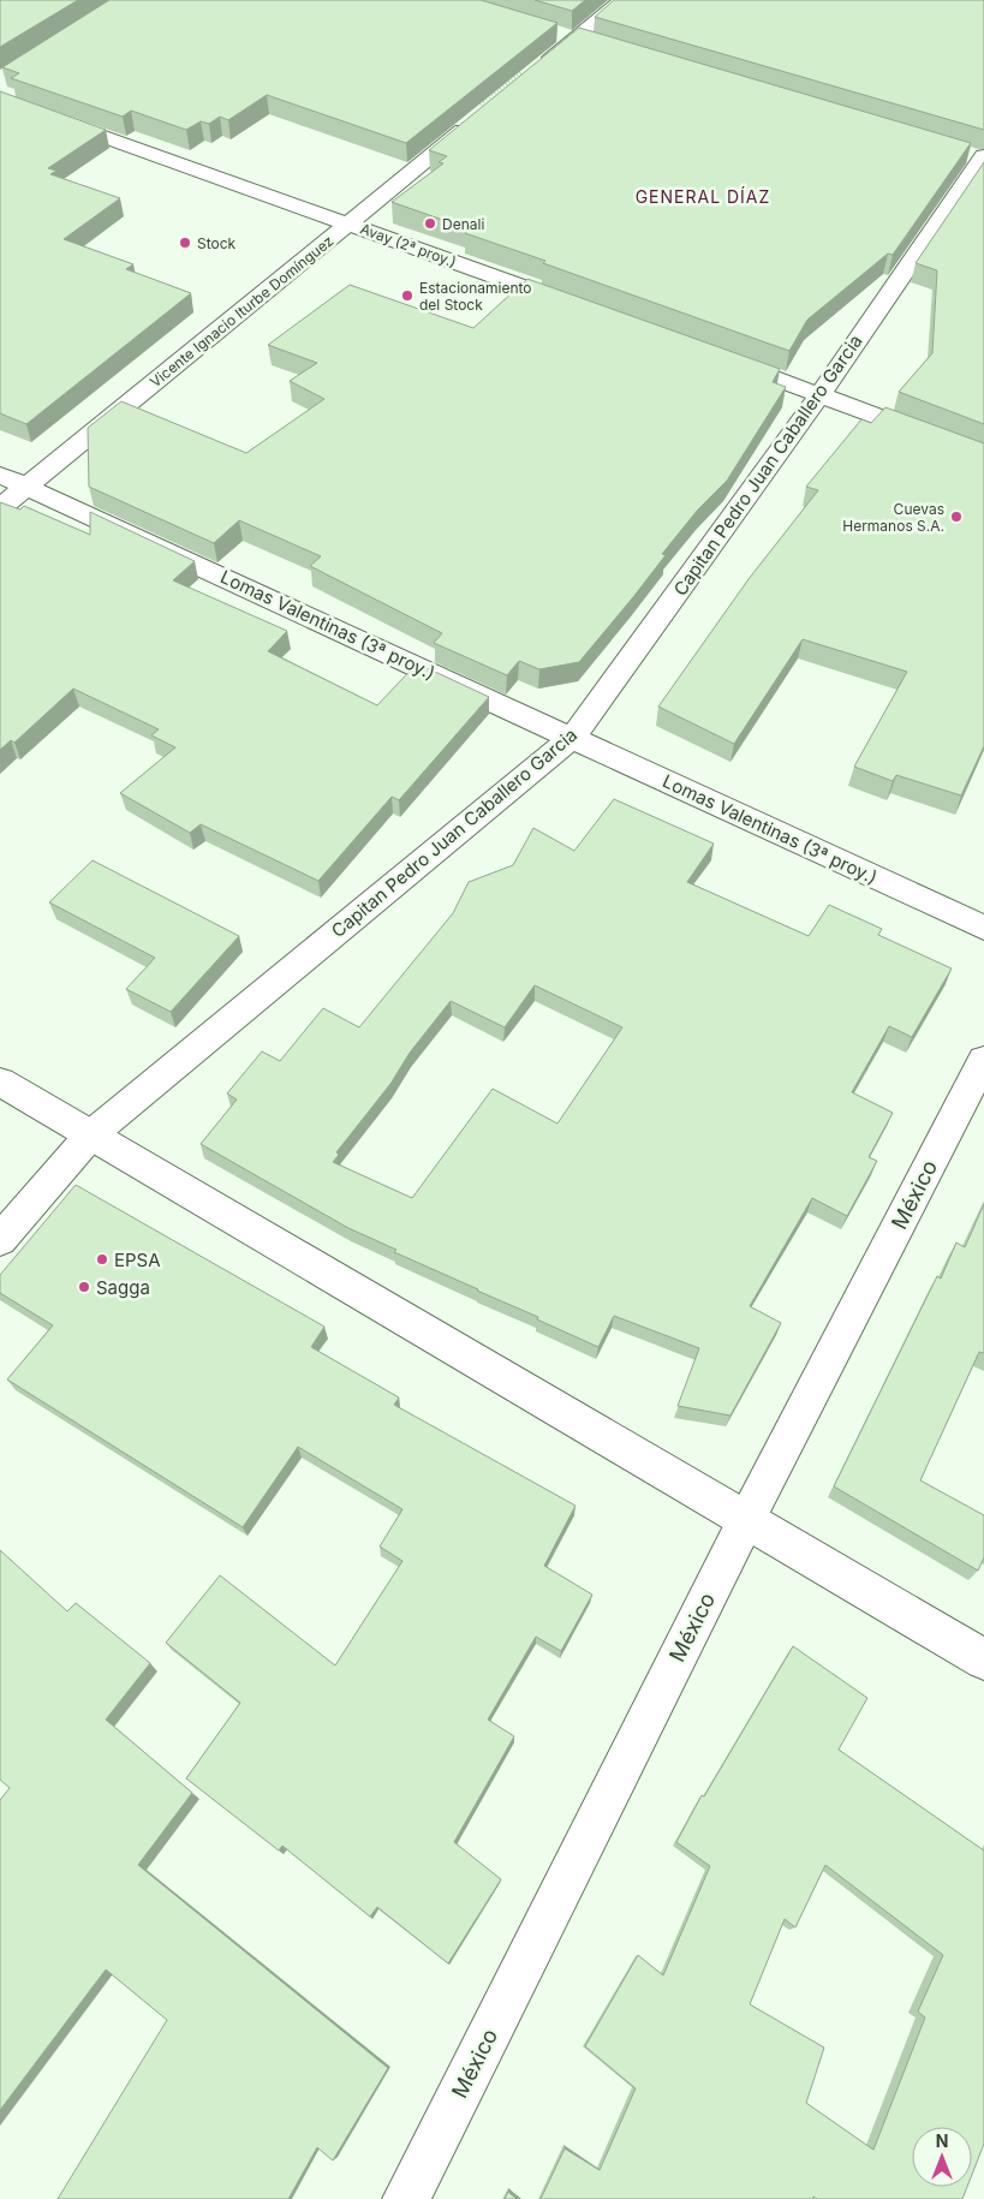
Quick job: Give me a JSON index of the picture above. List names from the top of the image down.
{
  "streets": {
    "street": [
      "Avay (2ª proy.)",
      "Vicente Ignacio Iturbe Domínguez",
      "Capitan Pedro Juan Caballero Garcia",
      "Lomas Valentinas (3ª proy.)",
      "México"
    ]
  },
  "crossings": [
    ["Avay (2ª proy.)", "Vicente Ignacio Iturbe Domínguez"],
    ["Vicente Ignacio Iturbe Domínguez", "Lomas Valentinas (3ª proy.)"],
    ["Capitan Pedro Juan Caballero Garcia", "Lomas Valentinas (3ª proy.)"]
  ],
  "districts": ["GENERAL DÍAZ"],
  "places": [
    "Denali",
    "Stock",
    "Estacionamiento del Stock",
    "Cuevas Hermanos S.A.",
    "EPSA",
    "Sagga"
  ],
  "north": "top"
}
